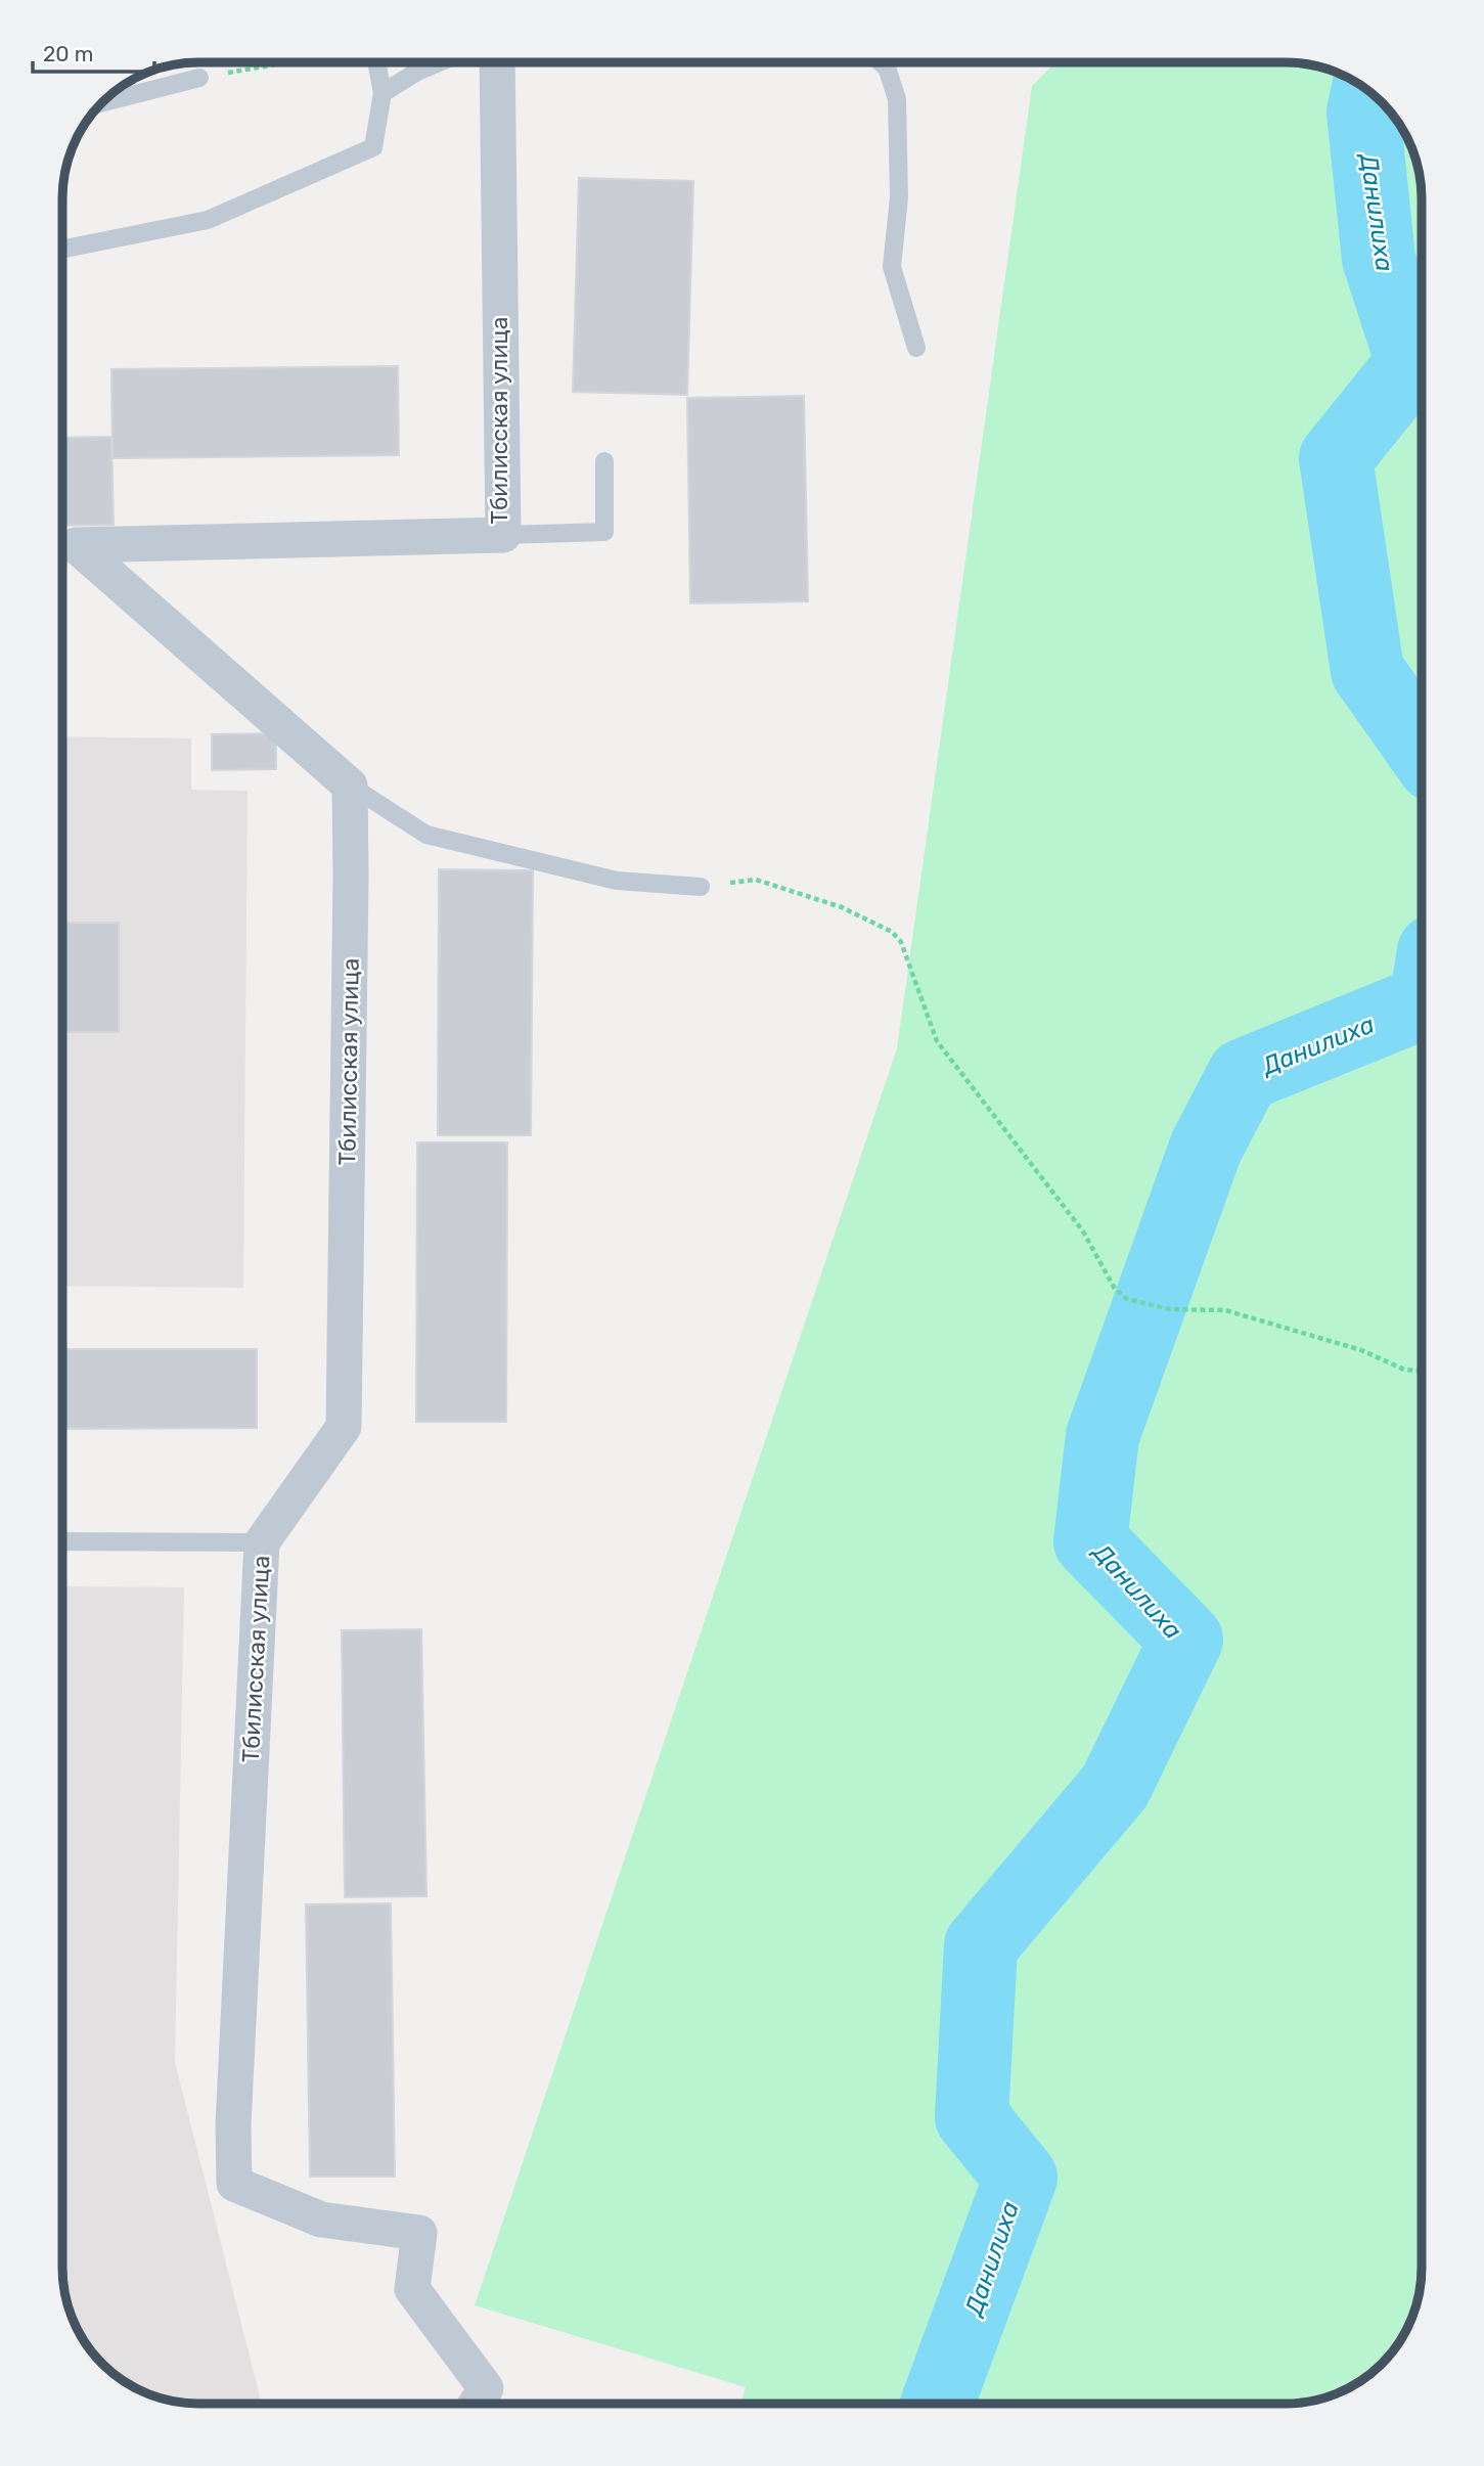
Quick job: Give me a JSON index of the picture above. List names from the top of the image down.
{
  "streets": {
    "street": ["Тбилисская улица"]
  },
  "water": ["Данилиха"],
  "scale_bar": "20 m"
}
